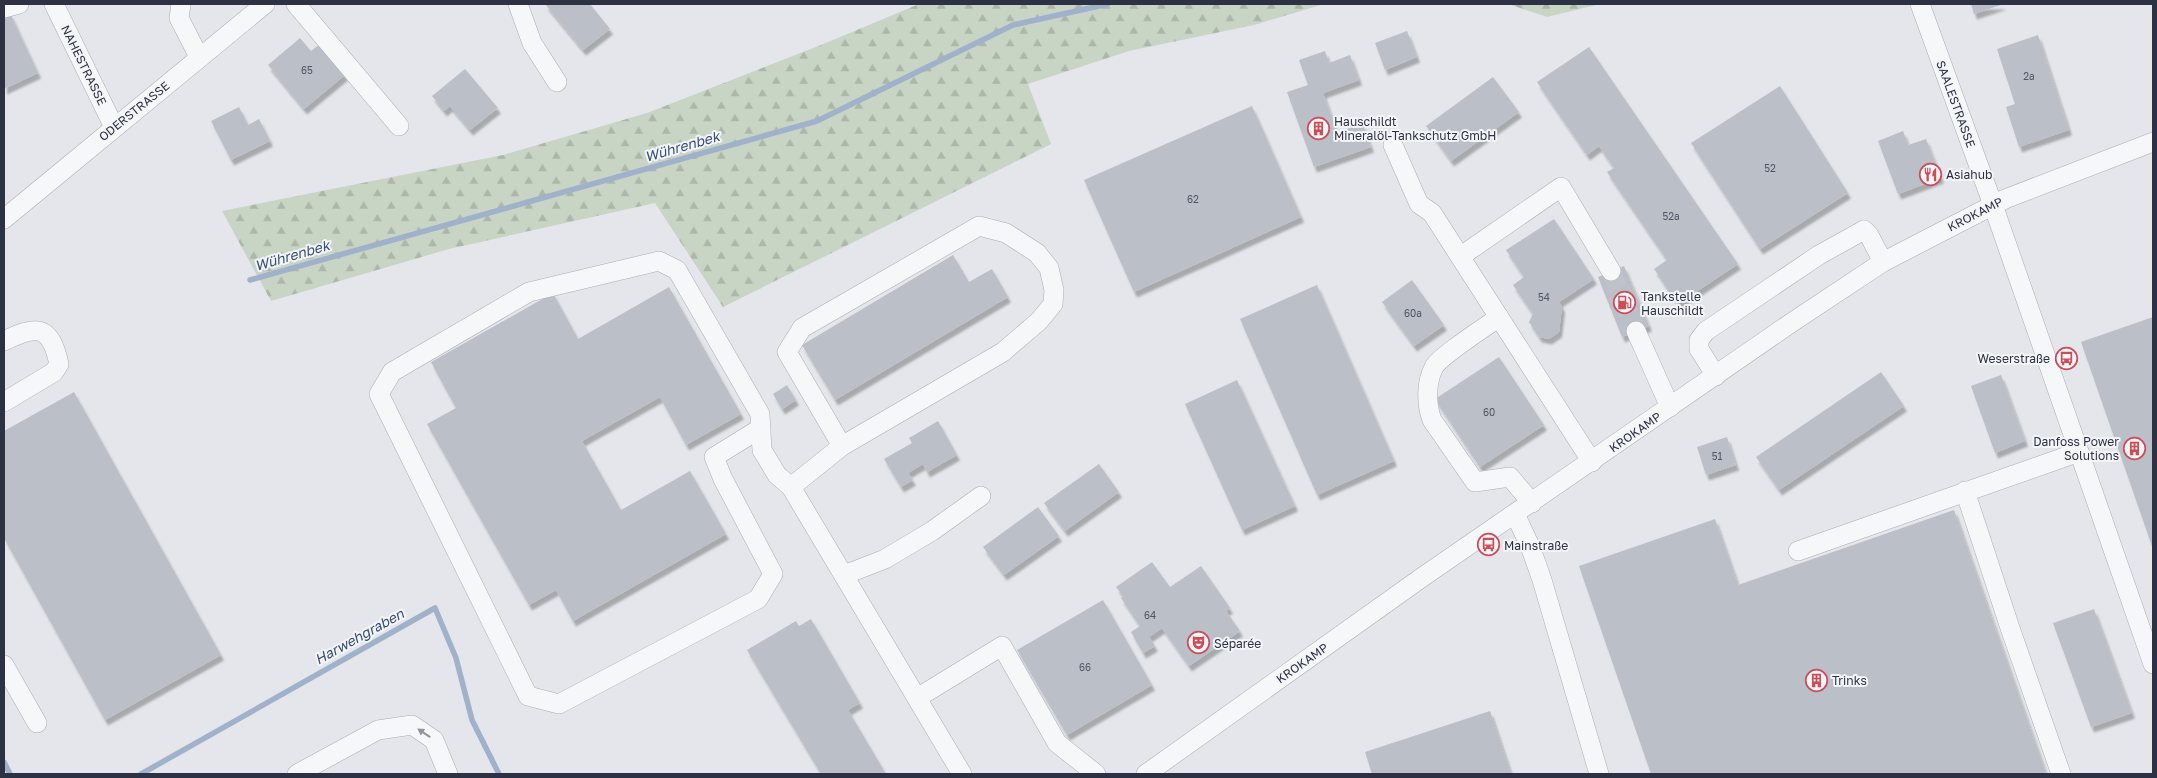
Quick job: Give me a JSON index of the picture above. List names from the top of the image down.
{
  "streets": {
    "street": [
      "NAHESTRASSE",
      "SAALESTRASSE",
      "ODERSTRASSE",
      "KROKAMP"
    ]
  },
  "crossings": [
    ["NAHESTRASSE", "ODERSTRASSE"],
    ["SAALESTRASSE", "KROKAMP"]
  ],
  "water": ["Wührenbek", "Harwehgraben"],
  "places": {
    "building": ["Hauschildt Mineralöl-Tankschutz GmbH", "Danfoss Power Solutions", "Trinks"],
    "restaurant": ["Asiahub"],
    "fuel station": ["Tankstelle Hauschildt"],
    "bus stop": ["Weserstraße", "Mainstraße"],
    "theatre": ["Séparée"]
  },
  "house_numbers": [
    "65",
    "2a",
    "52",
    "62",
    "52a",
    "54",
    "60a",
    "60",
    "51",
    "64",
    "66"
  ]
}
